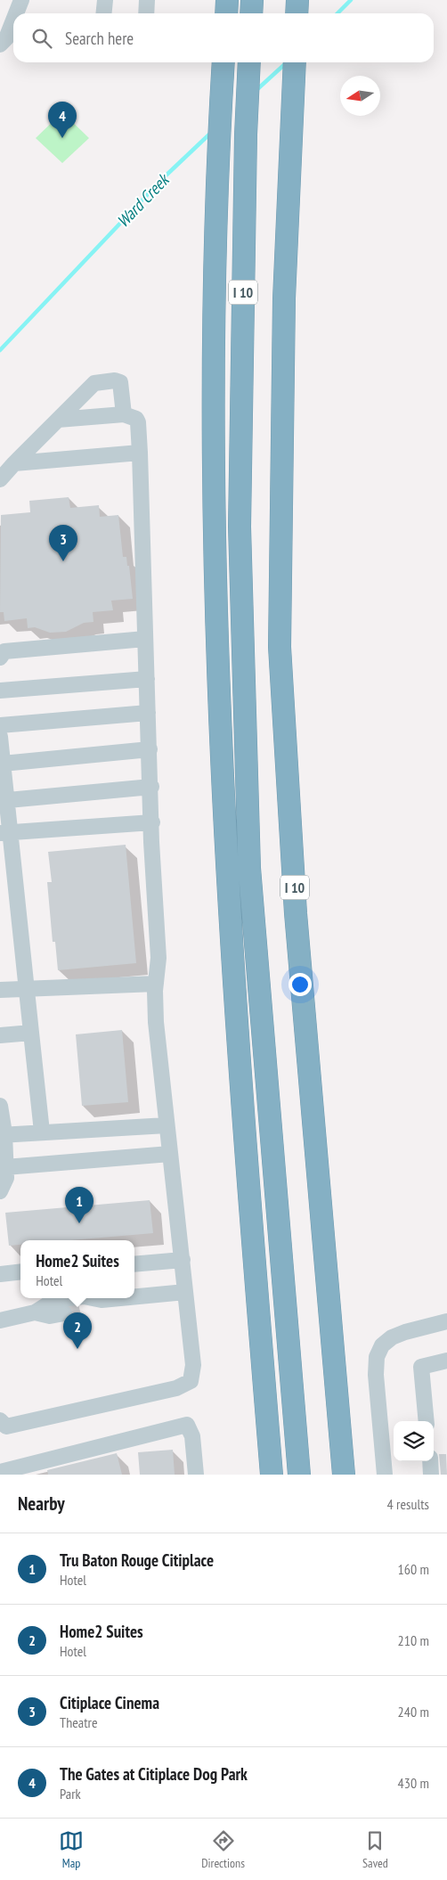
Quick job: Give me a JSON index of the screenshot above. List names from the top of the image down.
{
  "streets": {
    "highway": ["I 10"]
  },
  "water": ["Ward Creek"],
  "north": "left",
  "page": {
    "search": "Search here",
    "pins": [
      "4",
      "3",
      "1",
      "2"
    ],
    "popup": ["Home2 Suites", "Hotel"],
    "heading": ["Nearby", "4 results"],
    "list": [
      {
        "mark": "1",
        "name": "Tru Baton Rouge Citiplace",
        "note": "Hotel",
        "value": "160 m"
      },
      {
        "mark": "2",
        "name": "Home2 Suites",
        "note": "Hotel",
        "value": "210 m"
      },
      {
        "mark": "3",
        "name": "Citiplace Cinema",
        "note": "Theatre",
        "value": "240 m"
      },
      {
        "mark": "4",
        "name": "The Gates at Citiplace Dog Park",
        "note": "Park",
        "value": "430 m"
      }
    ],
    "nav": ["Map", "Directions", "Saved"]
  }
}
